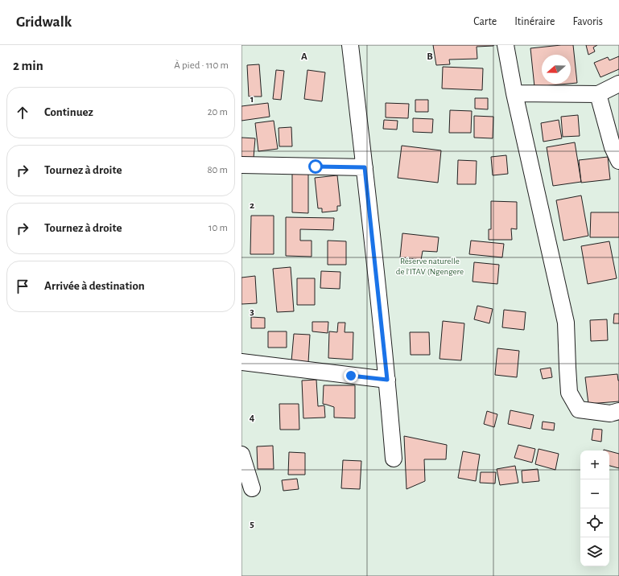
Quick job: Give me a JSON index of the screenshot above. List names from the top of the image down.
{
  "parks": ["Réserve naturelle de l'ITAV (Ngengere"],
  "north": "left",
  "page": {
    "header": "Gridwalk",
    "nav": ["Carte", "Itinéraire", "Favoris"],
    "heading": ["2 min", "À pied · 110 m"],
    "list": [
      ["Continuez", "20 m"],
      ["Tournez à droite", "80 m"],
      ["Tournez à droite", "10 m"],
      "Arrivée à destination"
    ],
    "map_buttons": ["+", "−"]
  },
  "grid": {
    "columns": ["A", "B"],
    "rows": [
      "1",
      "2",
      "3",
      "4",
      "5"
    ]
  }
}
